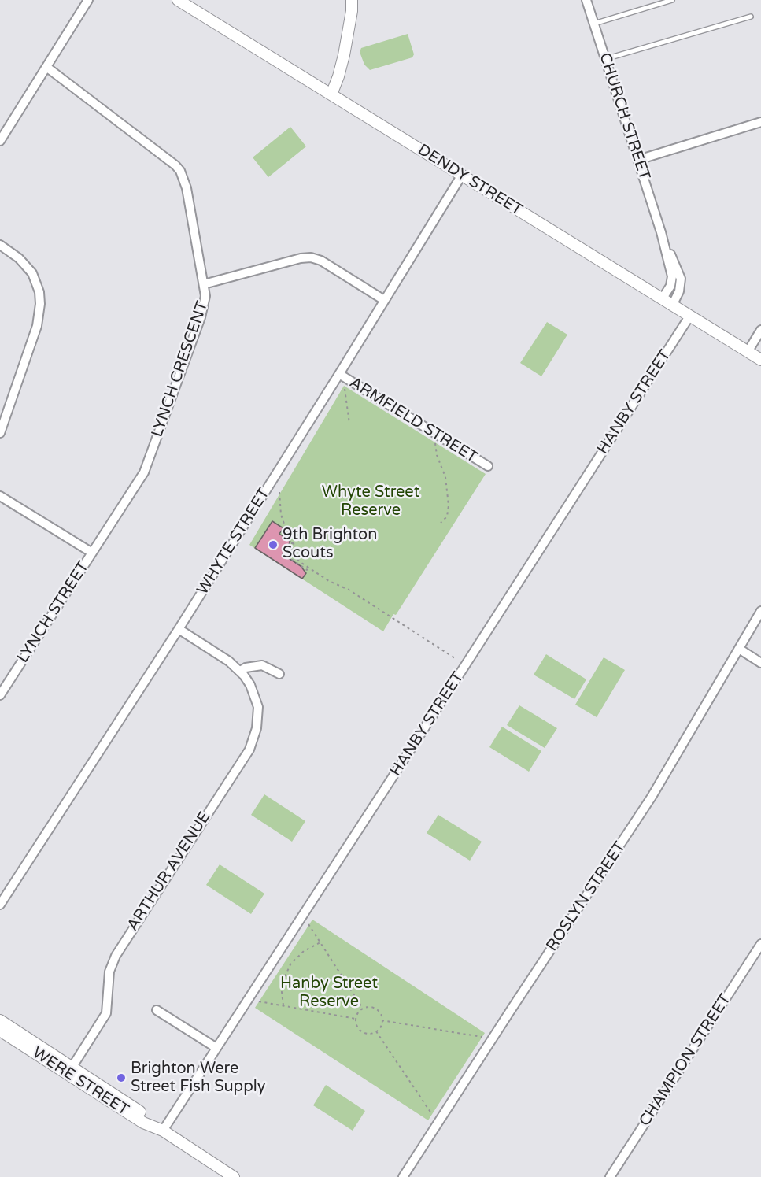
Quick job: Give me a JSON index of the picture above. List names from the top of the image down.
{
  "streets": {
    "street": [
      "CHURCH STREET",
      "DENDY STREET",
      "LYNCH CRESCENT",
      "HANBY STREET",
      "ARMFIELD STREET",
      "WHYTE STREET",
      "LYNCH STREET",
      "ARTHUR AVENUE",
      "ROSLYN STREET",
      "CHAMPION STREET",
      "WERE STREET"
    ]
  },
  "crossings": [
    ["CHURCH STREET", "DENDY STREET"],
    ["DENDY STREET", "HANBY STREET"],
    ["DENDY STREET", "WHYTE STREET"],
    ["LYNCH CRESCENT", "LYNCH STREET"],
    ["HANBY STREET", "WERE STREET"],
    ["ARMFIELD STREET", "WHYTE STREET"],
    ["WHYTE STREET", "ARTHUR AVENUE"],
    ["ARTHUR AVENUE", "WERE STREET"]
  ],
  "parks": ["Whyte Street Reserve", "Hanby Street Reserve"],
  "places": ["9th Brighton Scouts", "Brighton Were Street Fish Supply"]
}
